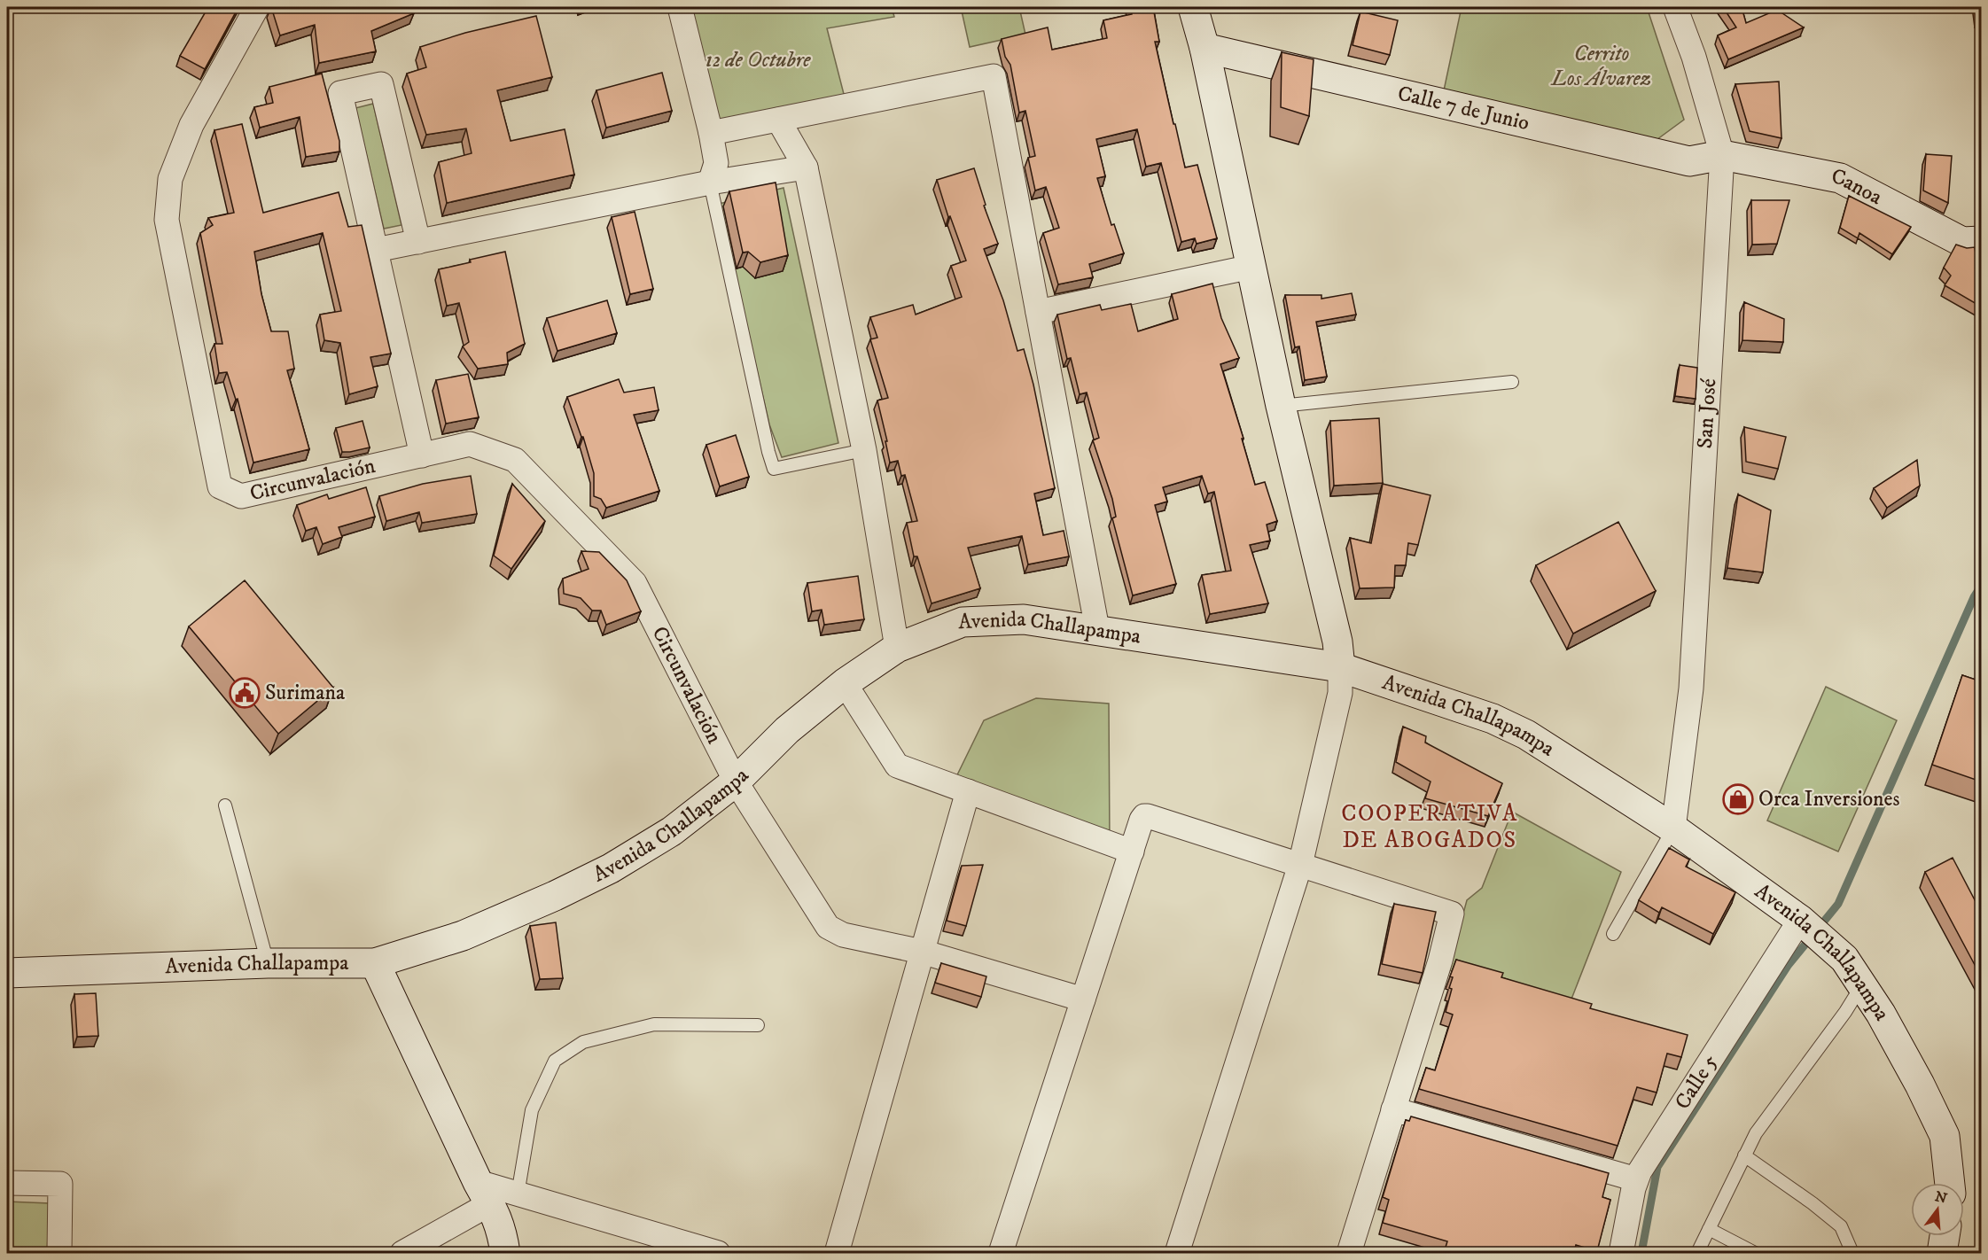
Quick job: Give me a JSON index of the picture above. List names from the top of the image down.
{
  "streets": {
    "street": [
      "Calle 7 de Junio",
      "Canoa",
      "San José",
      "Circunvalación",
      "Avenida Challapampa",
      "Calle 5"
    ]
  },
  "crossings": [
    ["Calle 7 de Junio", "Canoa"],
    ["Calle 7 de Junio", "San José"],
    ["Canoa", "San José"],
    ["San José", "Avenida Challapampa"],
    ["Circunvalación", "Avenida Challapampa"],
    ["Avenida Challapampa", "Calle 5"]
  ],
  "districts": ["COOPERATIVA DE ABOGADOS"],
  "parks": ["Cerrito Los Álvarez", "12 de Octubre"],
  "places": {
    "public building": ["Surimana"],
    "shop": ["Orca Inversiones"]
  },
  "north": "top"
}
